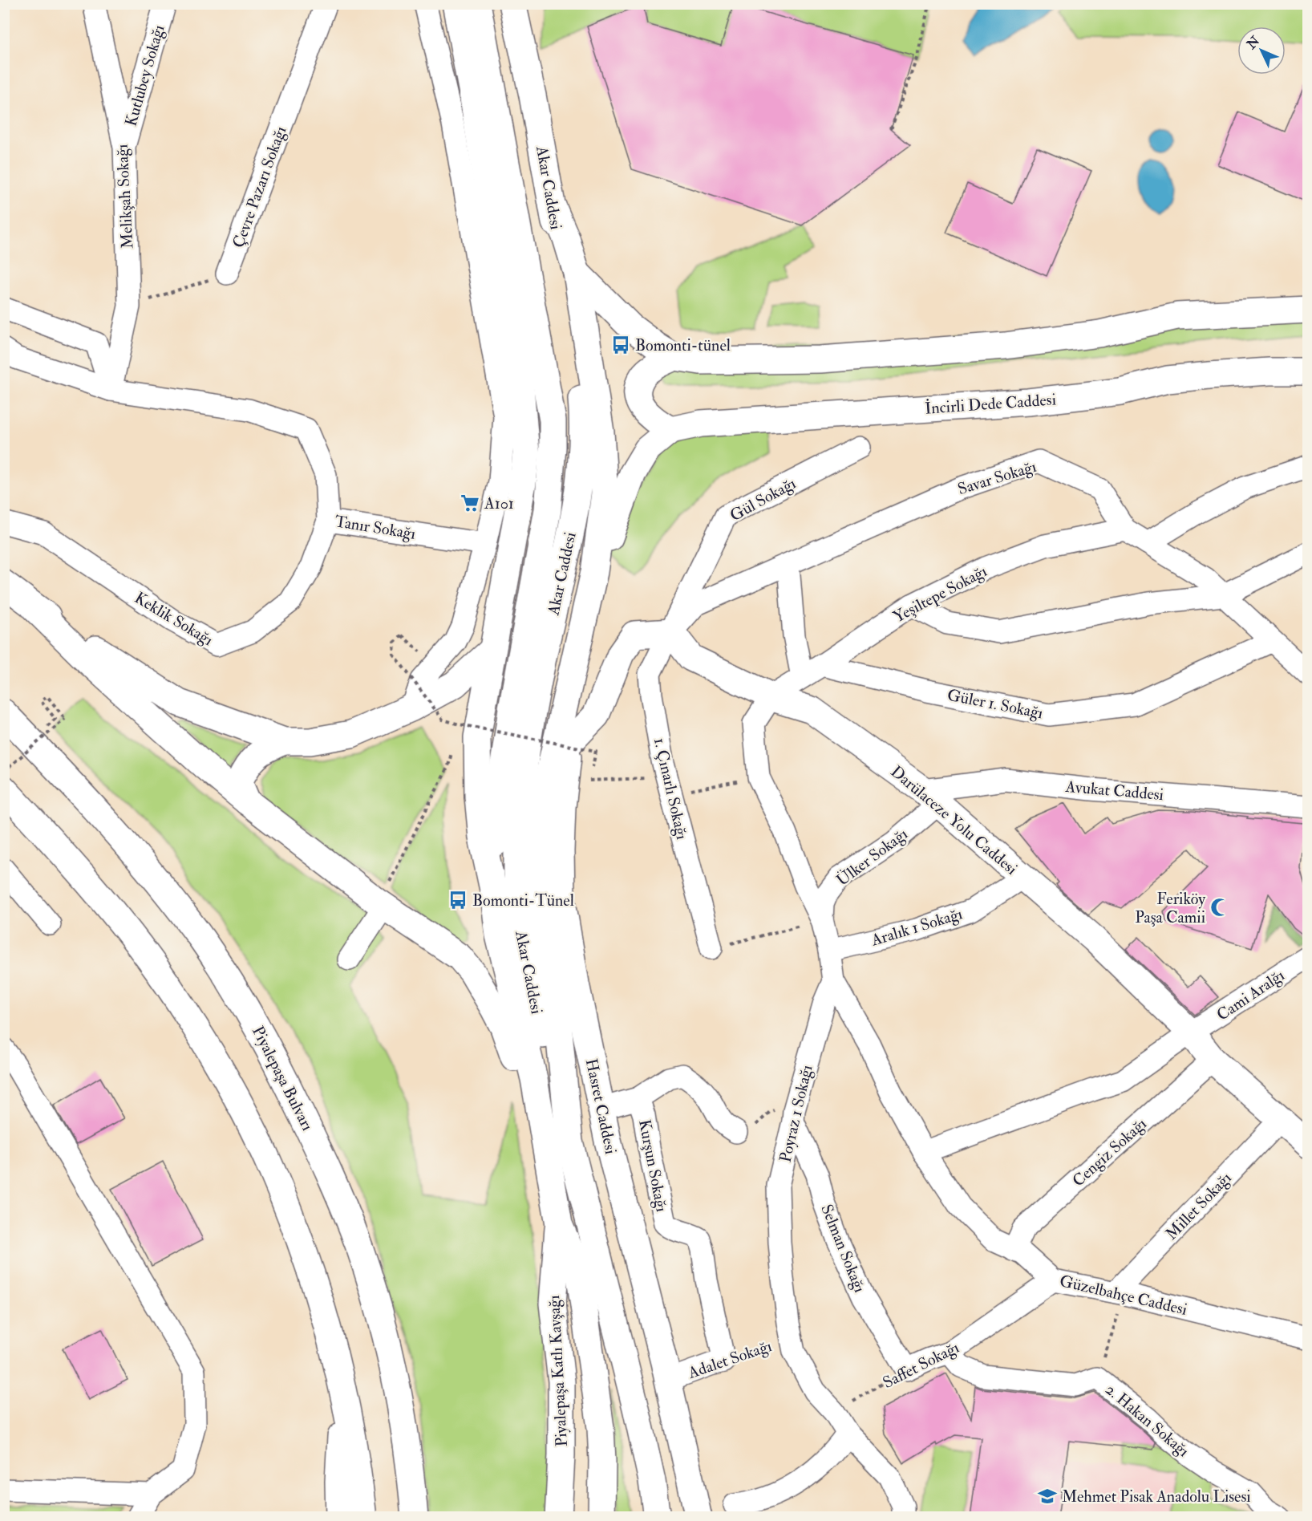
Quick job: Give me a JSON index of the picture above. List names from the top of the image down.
{
  "streets": {
    "main road": [
      "Akar Caddesi",
      "İncirli Dede Caddesi",
      "Darülaceze Yolu Caddesi",
      "Piyalepaşa Bulvarı",
      "Hasret Caddesi",
      "Piyalepaşa Katlı Kavşağı"
    ],
    "street": [
      "Kutlubey Sokağı",
      "Çevre Pazarı Sokağı",
      "Melikşah Sokağı",
      "Savar Sokağı",
      "Gül Sokağı",
      "Tanır Sokağı",
      "Yeşiltepe Sokağı",
      "Keklik Sokağı",
      "Güler 1. Sokağı",
      "1. Çınarlı Sokağı",
      "Avukat Caddesi",
      "Ülker Sokağı",
      "Aralık 1 Sokağı",
      "Cami Aralğı",
      "Poyraz 1 Sokağı",
      "Cengiz Sokağı",
      "Kurşun Sokağı",
      "Millet Sokağı",
      "Selman Sokağı",
      "Güzelbahçe Caddesi",
      "Adalet Sokağı",
      "Saffet Sokağı",
      "2. Hakan Sokağı"
    ]
  },
  "crossings": [
    ["Kutlubey Sokağı", "Melikşah Sokağı"],
    ["Melikşah Sokağı", "Tanır Sokağı"],
    ["Savar Sokağı", "Gül Sokağı"],
    ["Savar Sokağı", "Yeşiltepe Sokağı"],
    ["Savar Sokağı", "Güler 1. Sokağı"],
    ["Savar Sokağı", "1. Çınarlı Sokağı"],
    ["Savar Sokağı", "Darülaceze Yolu Caddesi"],
    ["Gül Sokağı", "1. Çınarlı Sokağı"],
    ["Gül Sokağı", "Darülaceze Yolu Caddesi"],
    ["Tanır Sokağı", "Keklik Sokağı"],
    ["Yeşiltepe Sokağı", "Güler 1. Sokağı"],
    ["Yeşiltepe Sokağı", "Darülaceze Yolu Caddesi"],
    ["1. Çınarlı Sokağı", "Darülaceze Yolu Caddesi"],
    ["Avukat Caddesi", "Darülaceze Yolu Caddesi"],
    ["Avukat Caddesi", "Ülker Sokağı"],
    ["Darülaceze Yolu Caddesi", "Ülker Sokağı"],
    ["Darülaceze Yolu Caddesi", "Aralık 1 Sokağı"],
    ["Darülaceze Yolu Caddesi", "Cami Aralğı"],
    ["Darülaceze Yolu Caddesi", "Cengiz Sokağı"],
    ["Darülaceze Yolu Caddesi", "Millet Sokağı"],
    ["Cami Aralğı", "Güzelbahçe Caddesi"],
    ["Hasret Caddesi", "Kurşun Sokağı"],
    ["Hasret Caddesi", "Adalet Sokağı"],
    ["Poyraz 1 Sokağı", "Selman Sokağı"],
    ["Poyraz 1 Sokağı", "Güzelbahçe Caddesi"],
    ["Poyraz 1 Sokağı", "Adalet Sokağı"],
    ["Poyraz 1 Sokağı", "Saffet Sokağı"],
    ["Cengiz Sokağı", "Güzelbahçe Caddesi"],
    ["Kurşun Sokağı", "Adalet Sokağı"],
    ["Millet Sokağı", "Güzelbahçe Caddesi"],
    ["Selman Sokağı", "Saffet Sokağı"],
    ["Güzelbahçe Caddesi", "Saffet Sokağı"],
    ["Saffet Sokağı", "2. Hakan Sokağı"]
  ],
  "places": {
    "bus stop": ["Bomonti-tünel", "Bomonti-Tünel"],
    "supermarket": ["A101"],
    "mosque": ["Feriköy Paşa Camii"],
    "school or university": ["Mehmet Pisak Anadolu Lisesi"]
  },
  "north": "top left"
}
